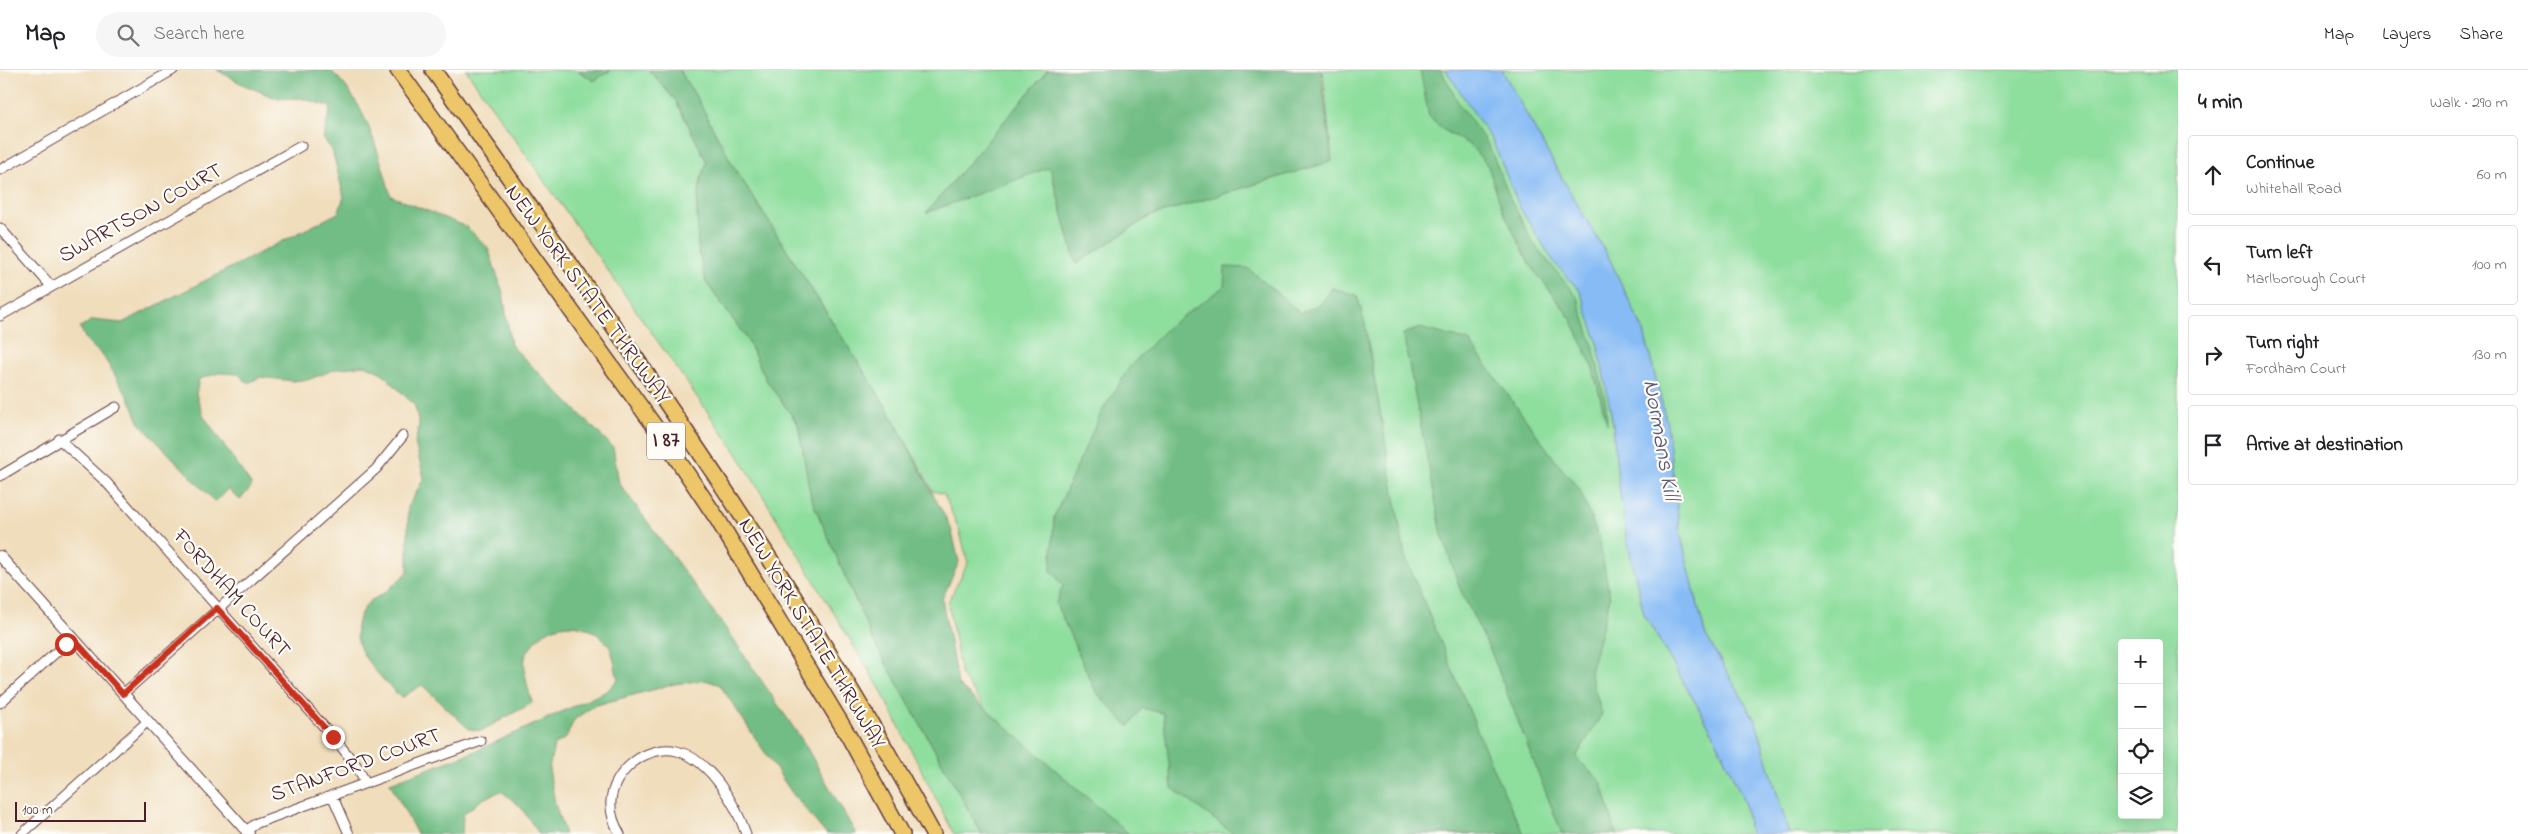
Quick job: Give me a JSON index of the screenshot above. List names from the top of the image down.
{
  "streets": {
    "highway": ["NEW YORK STATE THRUWAY", "I 87"],
    "street": ["SWARTSON COURT", "FORDHAM COURT", "STANFORD COURT"]
  },
  "crossings": [
    ["FORDHAM COURT", "STANFORD COURT"]
  ],
  "water": ["Normans Kill"],
  "scale_bar": "100 m",
  "page": {
    "header": "Map",
    "search": "Search here",
    "nav": ["Map", "Layers", "Share"],
    "heading": ["4 min", "Walk · 290 m"],
    "list": [
      ["Continue", "Whitehall Road", "60 m"],
      ["Turn left", "Marlborough Court", "100 m"],
      ["Turn right", "Fordham Court", "130 m"],
      "Arrive at destination"
    ],
    "map_buttons": ["+", "−"],
    "scale": "100 m"
  }
}
